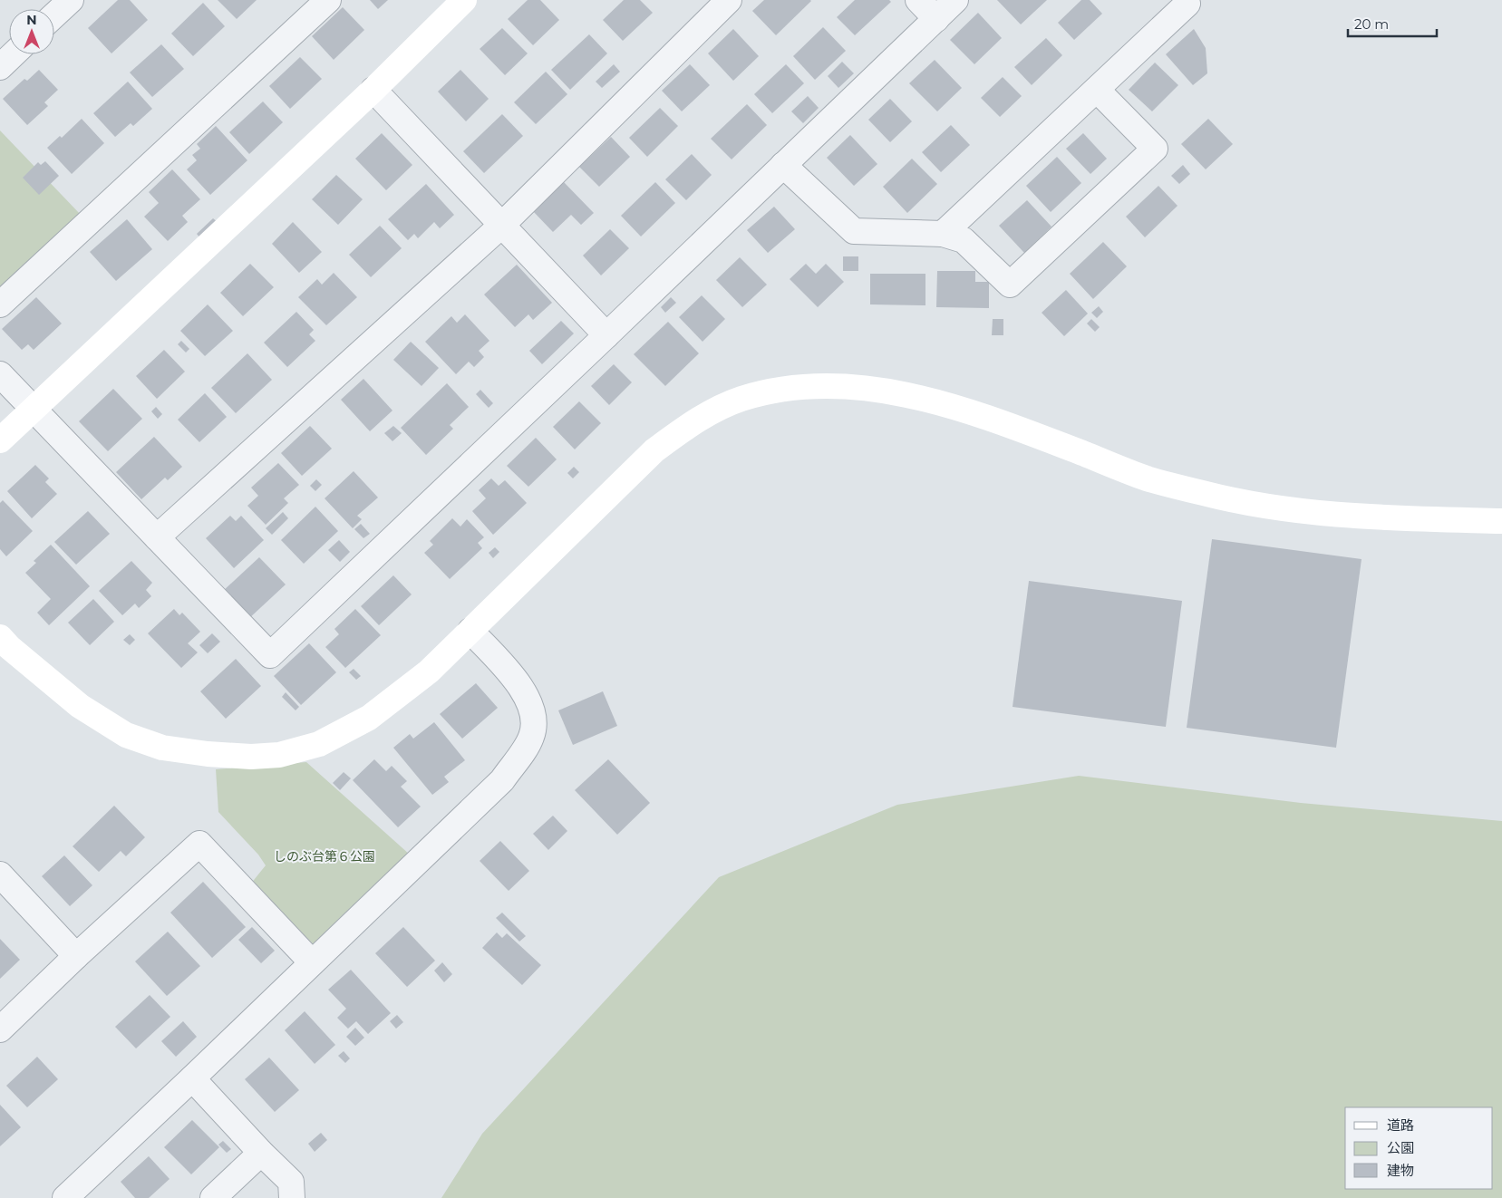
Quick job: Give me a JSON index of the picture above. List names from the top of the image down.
{
  "parks": ["しのぶ台第６公園"],
  "legend": ["道路", "公園", "建物"],
  "scale_bar": "20 m",
  "north": "top"
}
